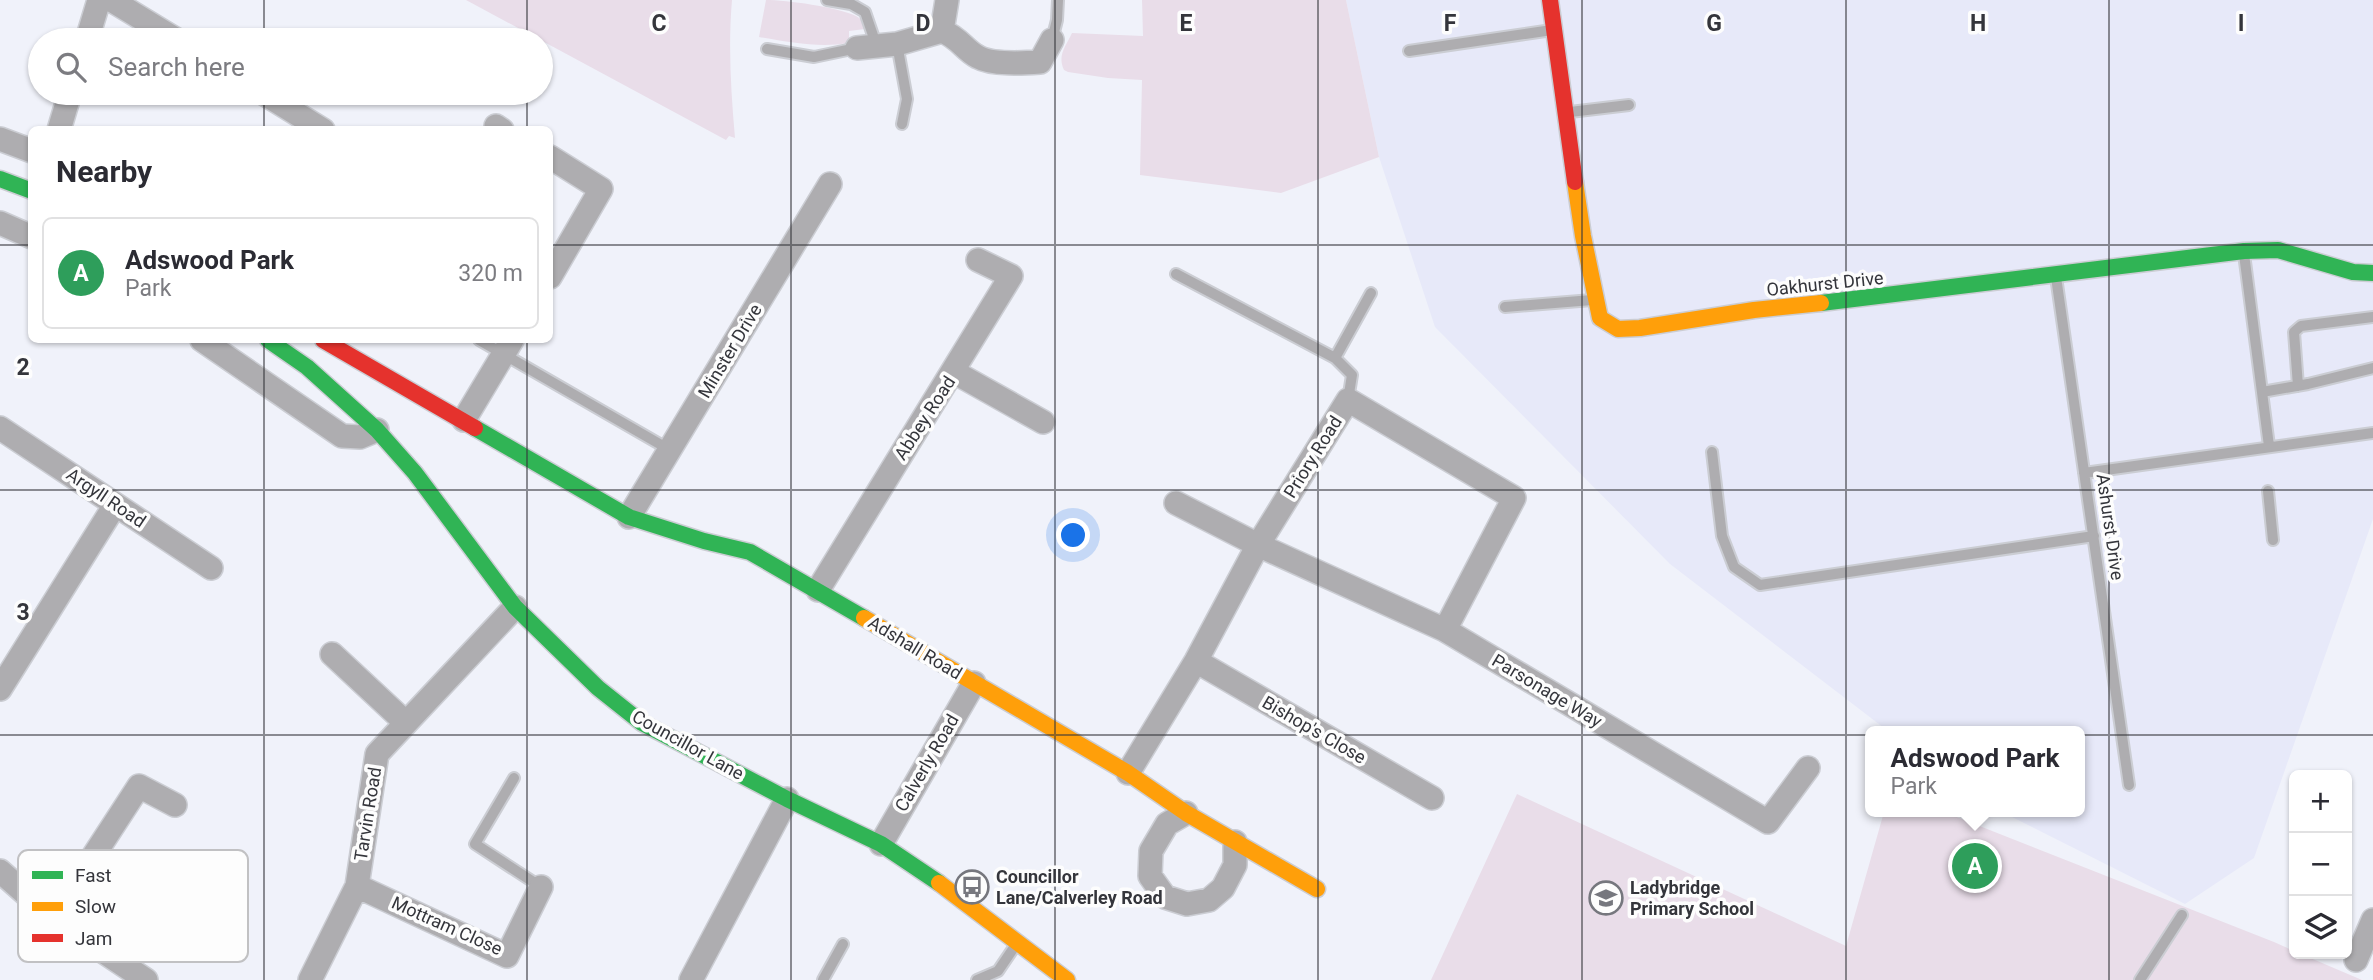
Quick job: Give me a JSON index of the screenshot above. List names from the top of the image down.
{
  "streets": {
    "street": [
      "Oakhurst Drive",
      "Minster Drive",
      "Abbey Road",
      "Priory Road",
      "Argyll Road",
      "Adshall Road",
      "Parsonage Way",
      "Bishop's Close",
      "Councillor Lane",
      "Calverly Road",
      "Tarvin Road",
      "Mottram Close"
    ],
    "lane": ["Ashurst Drive"]
  },
  "crossings": [
    ["Oakhurst Drive", "Ashurst Drive"],
    ["Minster Drive", "Adshall Road"],
    ["Abbey Road", "Adshall Road"],
    ["Priory Road", "Adshall Road"],
    ["Priory Road", "Parsonage Way"],
    ["Priory Road", "Bishop's Close"],
    ["Adshall Road", "Calverly Road"],
    ["Councillor Lane", "Calverly Road"],
    ["Councillor Lane", "Tarvin Road"],
    ["Tarvin Road", "Mottram Close"]
  ],
  "places": {
    "bus stop": ["Councillor Lane/Calverley Road"],
    "school or university": ["Ladybridge Primary School"]
  },
  "legend": ["Fast", "Slow", "Jam"],
  "page": {
    "search": "Search here",
    "heading": "Nearby",
    "list": [
      {
        "mark": "A",
        "name": "Adswood Park",
        "note": "Park",
        "value": "320 m"
      }
    ],
    "popup": ["Adswood Park", "Park"],
    "map_buttons": ["+", "−"],
    "pins": "A"
  },
  "grid": {
    "columns": [
      "C",
      "D",
      "E",
      "F",
      "G",
      "H",
      "I"
    ],
    "rows": ["2", "3"]
  }
}
